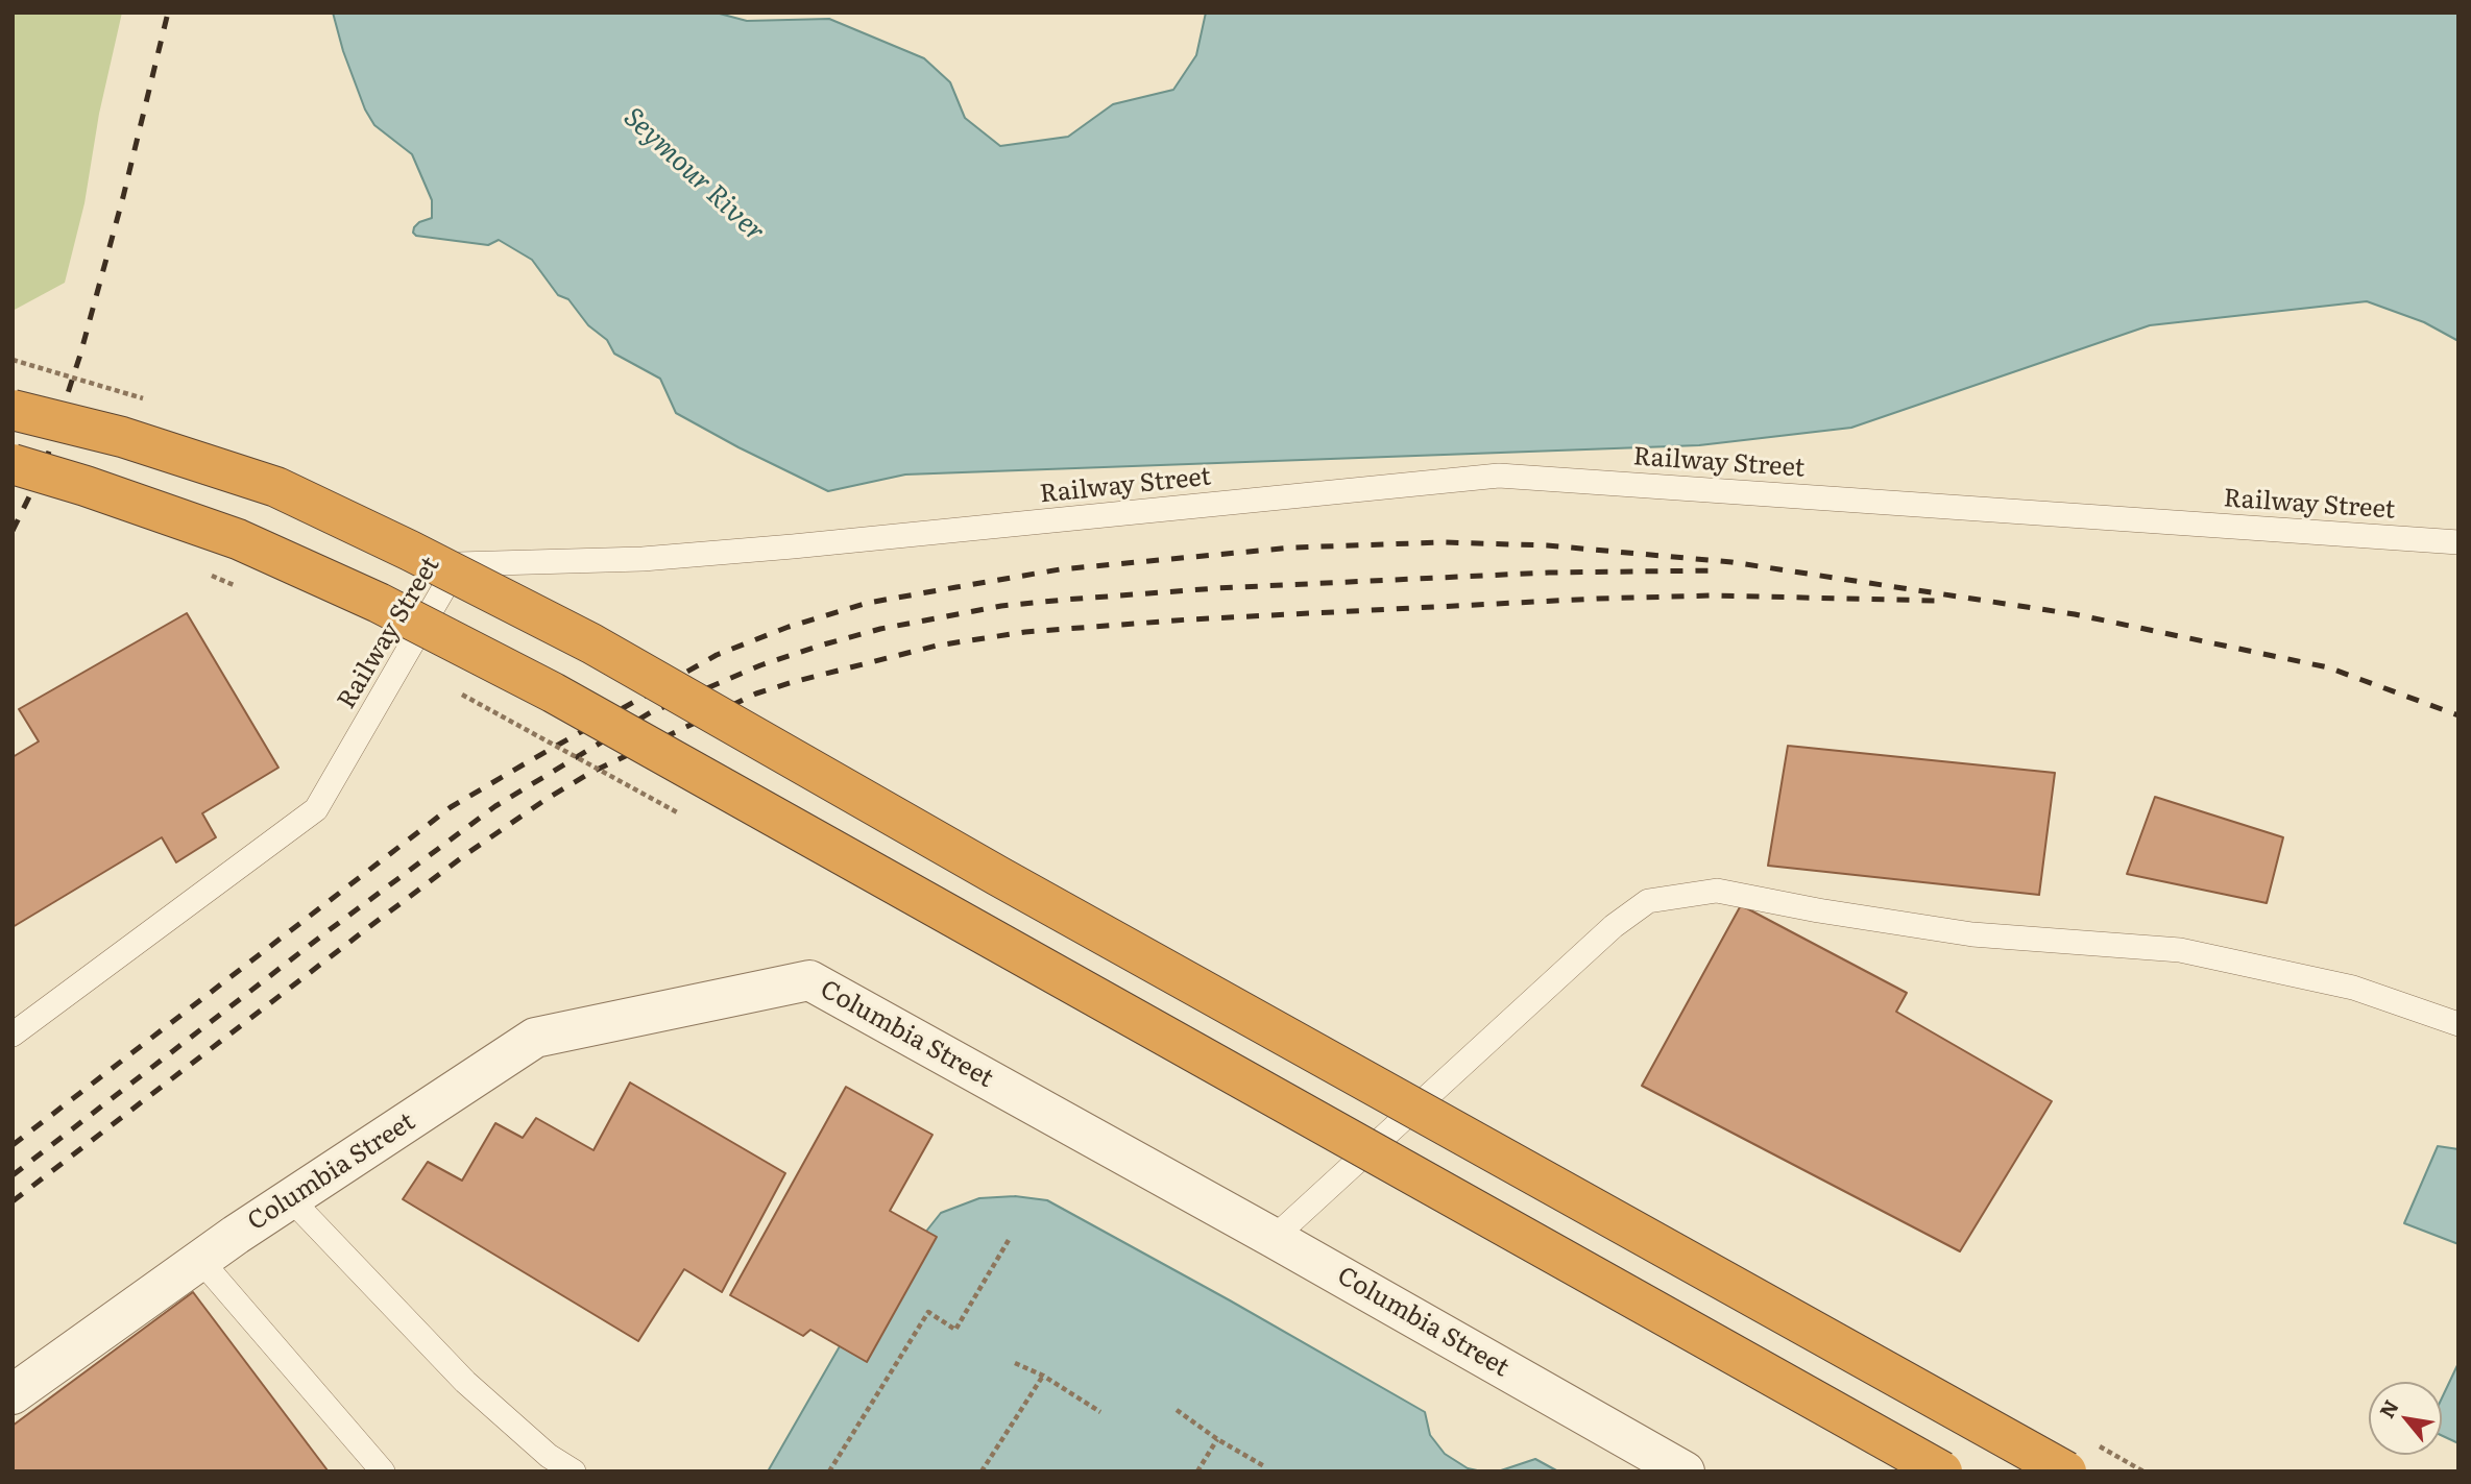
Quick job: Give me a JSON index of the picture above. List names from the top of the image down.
{
  "streets": {
    "street": ["Columbia Street"],
    "lane": ["Railway Street"]
  },
  "water": ["Seymour River"],
  "north": "top left"
}
